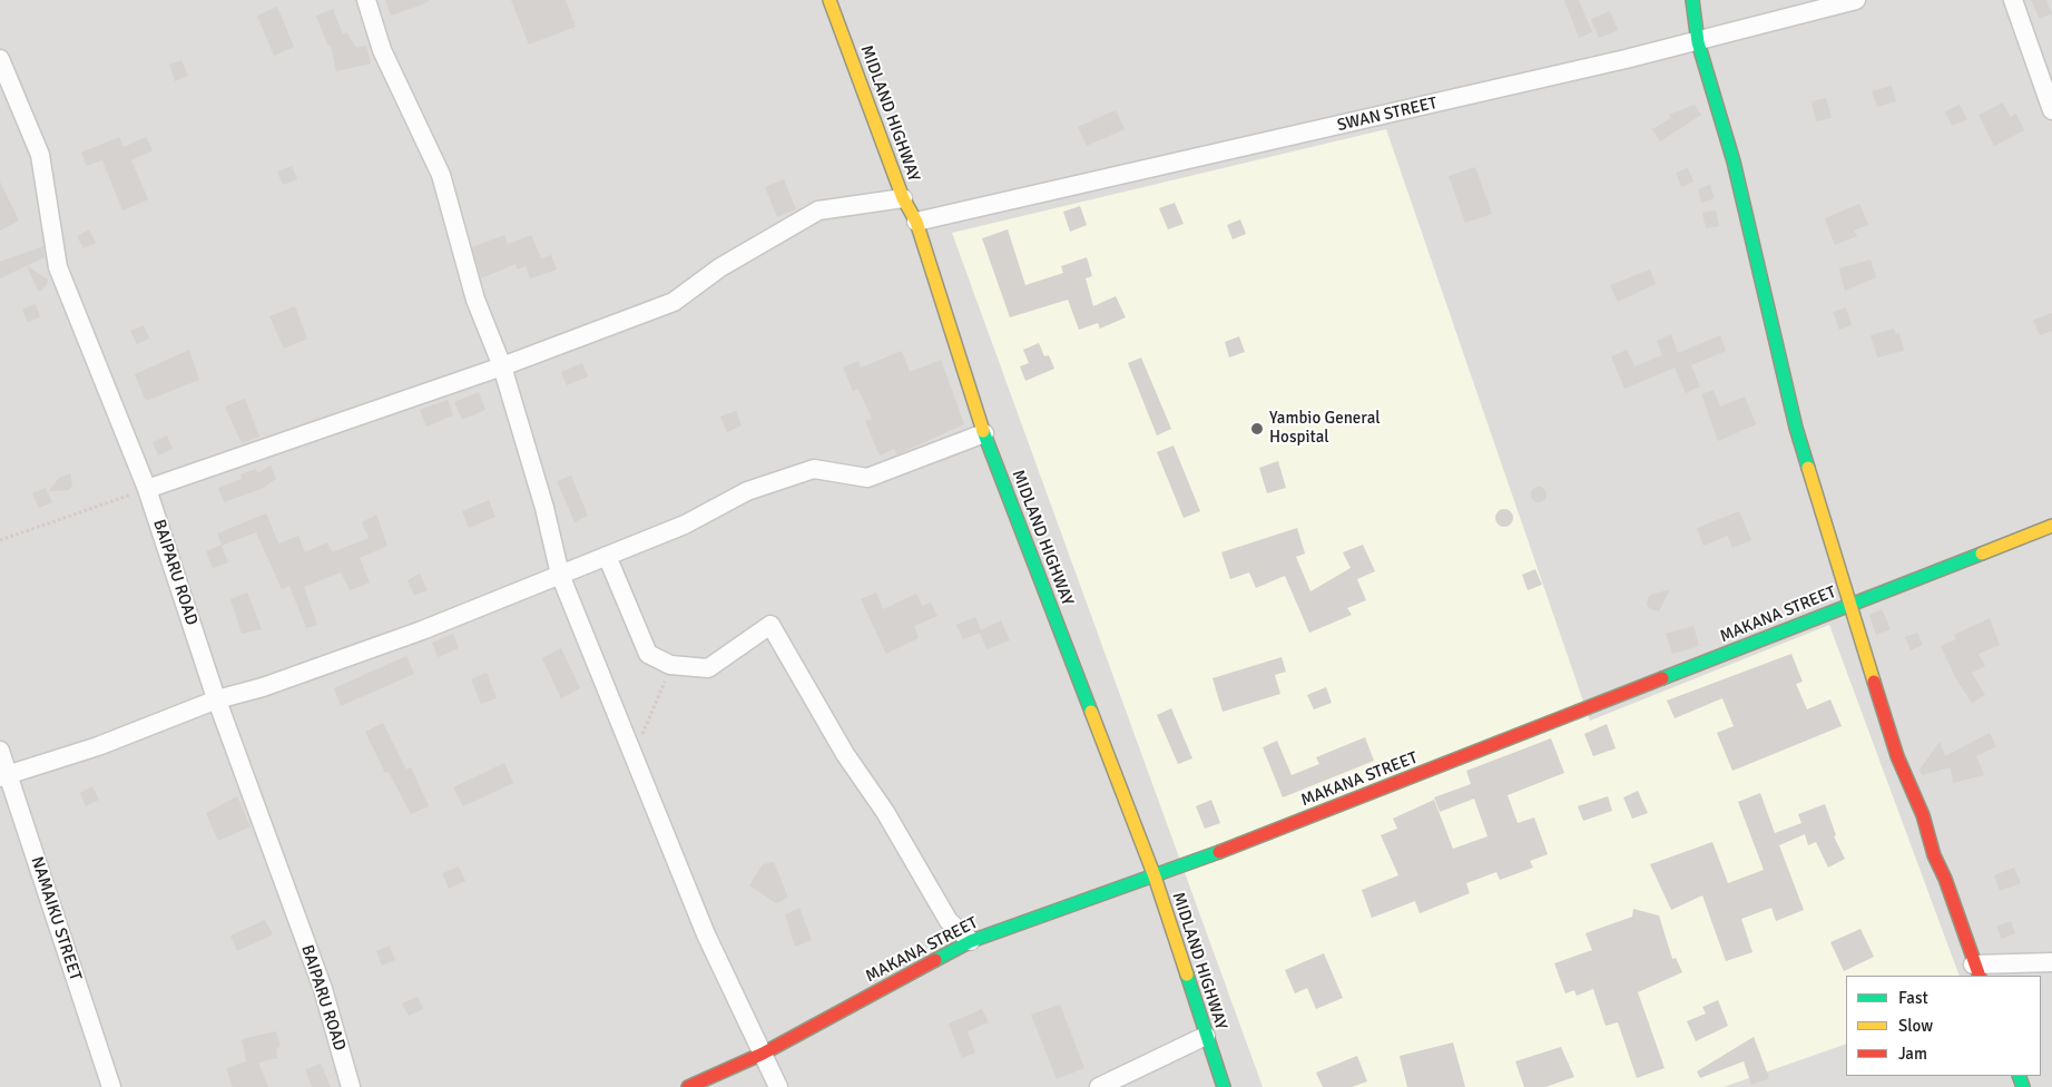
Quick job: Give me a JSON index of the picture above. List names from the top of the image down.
{
  "streets": {
    "street": [
      "MIDLAND HIGHWAY",
      "SWAN STREET",
      "BAIPARU ROAD",
      "MAKANA STREET",
      "NAMAIKU STREET"
    ]
  },
  "crossings": [
    ["MIDLAND HIGHWAY", "SWAN STREET"],
    ["MIDLAND HIGHWAY", "MAKANA STREET"]
  ],
  "places": ["Yambio General Hospital"],
  "legend": ["Fast", "Slow", "Jam"]
}
